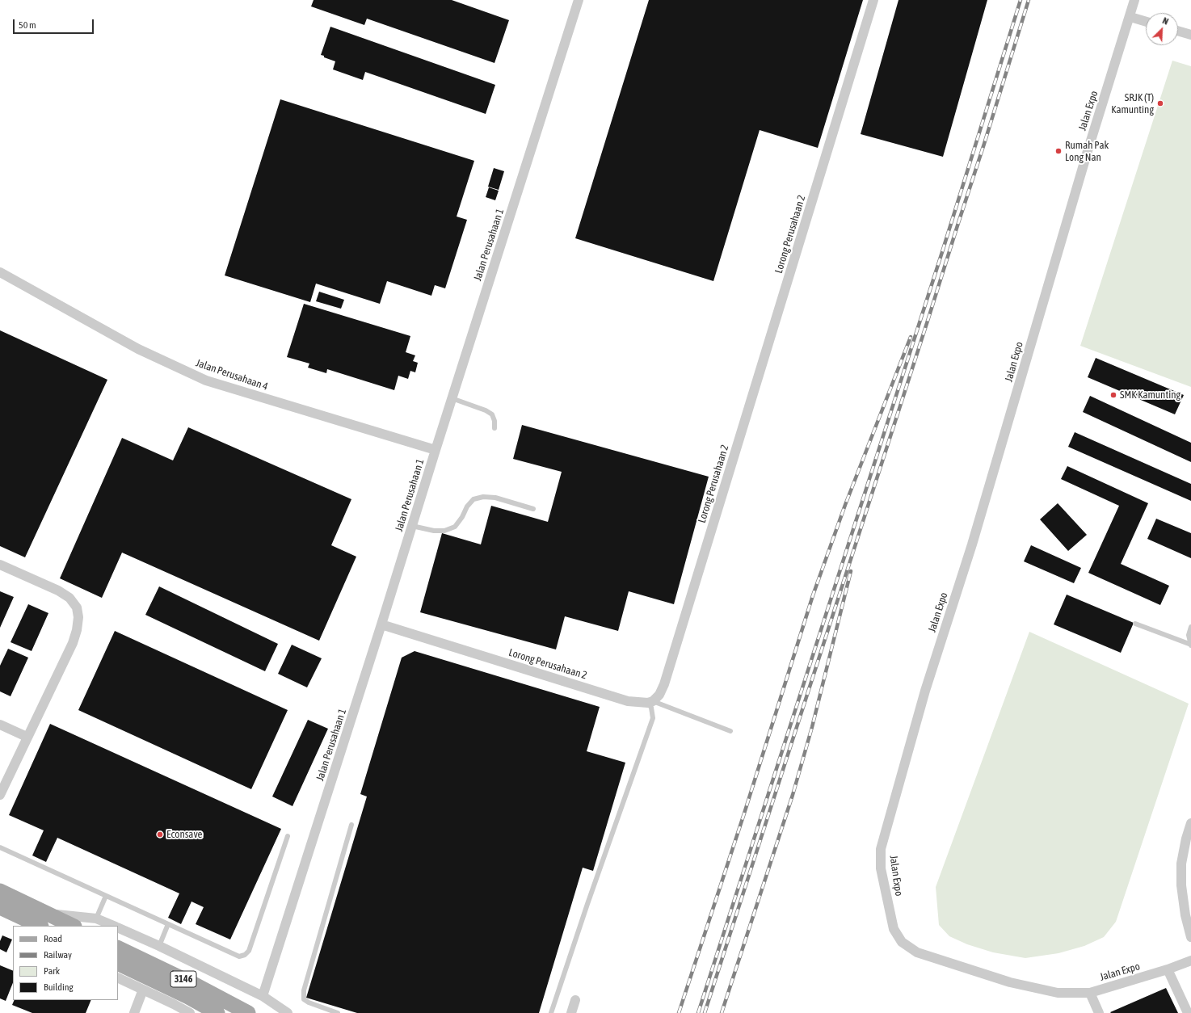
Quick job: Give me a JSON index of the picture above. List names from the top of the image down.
{
  "streets": {
    "main road": ["3146"],
    "street": [
      "Jalan Expo",
      "Lorong Perusahaan 2",
      "Jalan Perusahaan 1",
      "Jalan Perusahaan 4"
    ]
  },
  "crossings": [
    ["Lorong Perusahaan 2", "Jalan Perusahaan 1"],
    ["Jalan Perusahaan 1", "Jalan Perusahaan 4"]
  ],
  "places": [
    "SRJK (T) Kamunting",
    "Rumah Pak Long Nan",
    "SMK Kamunting",
    "Econsave"
  ],
  "legend": [
    "Road",
    "Railway",
    "Park",
    "Building"
  ],
  "scale_bar": "50 m",
  "north": "top right"
}
